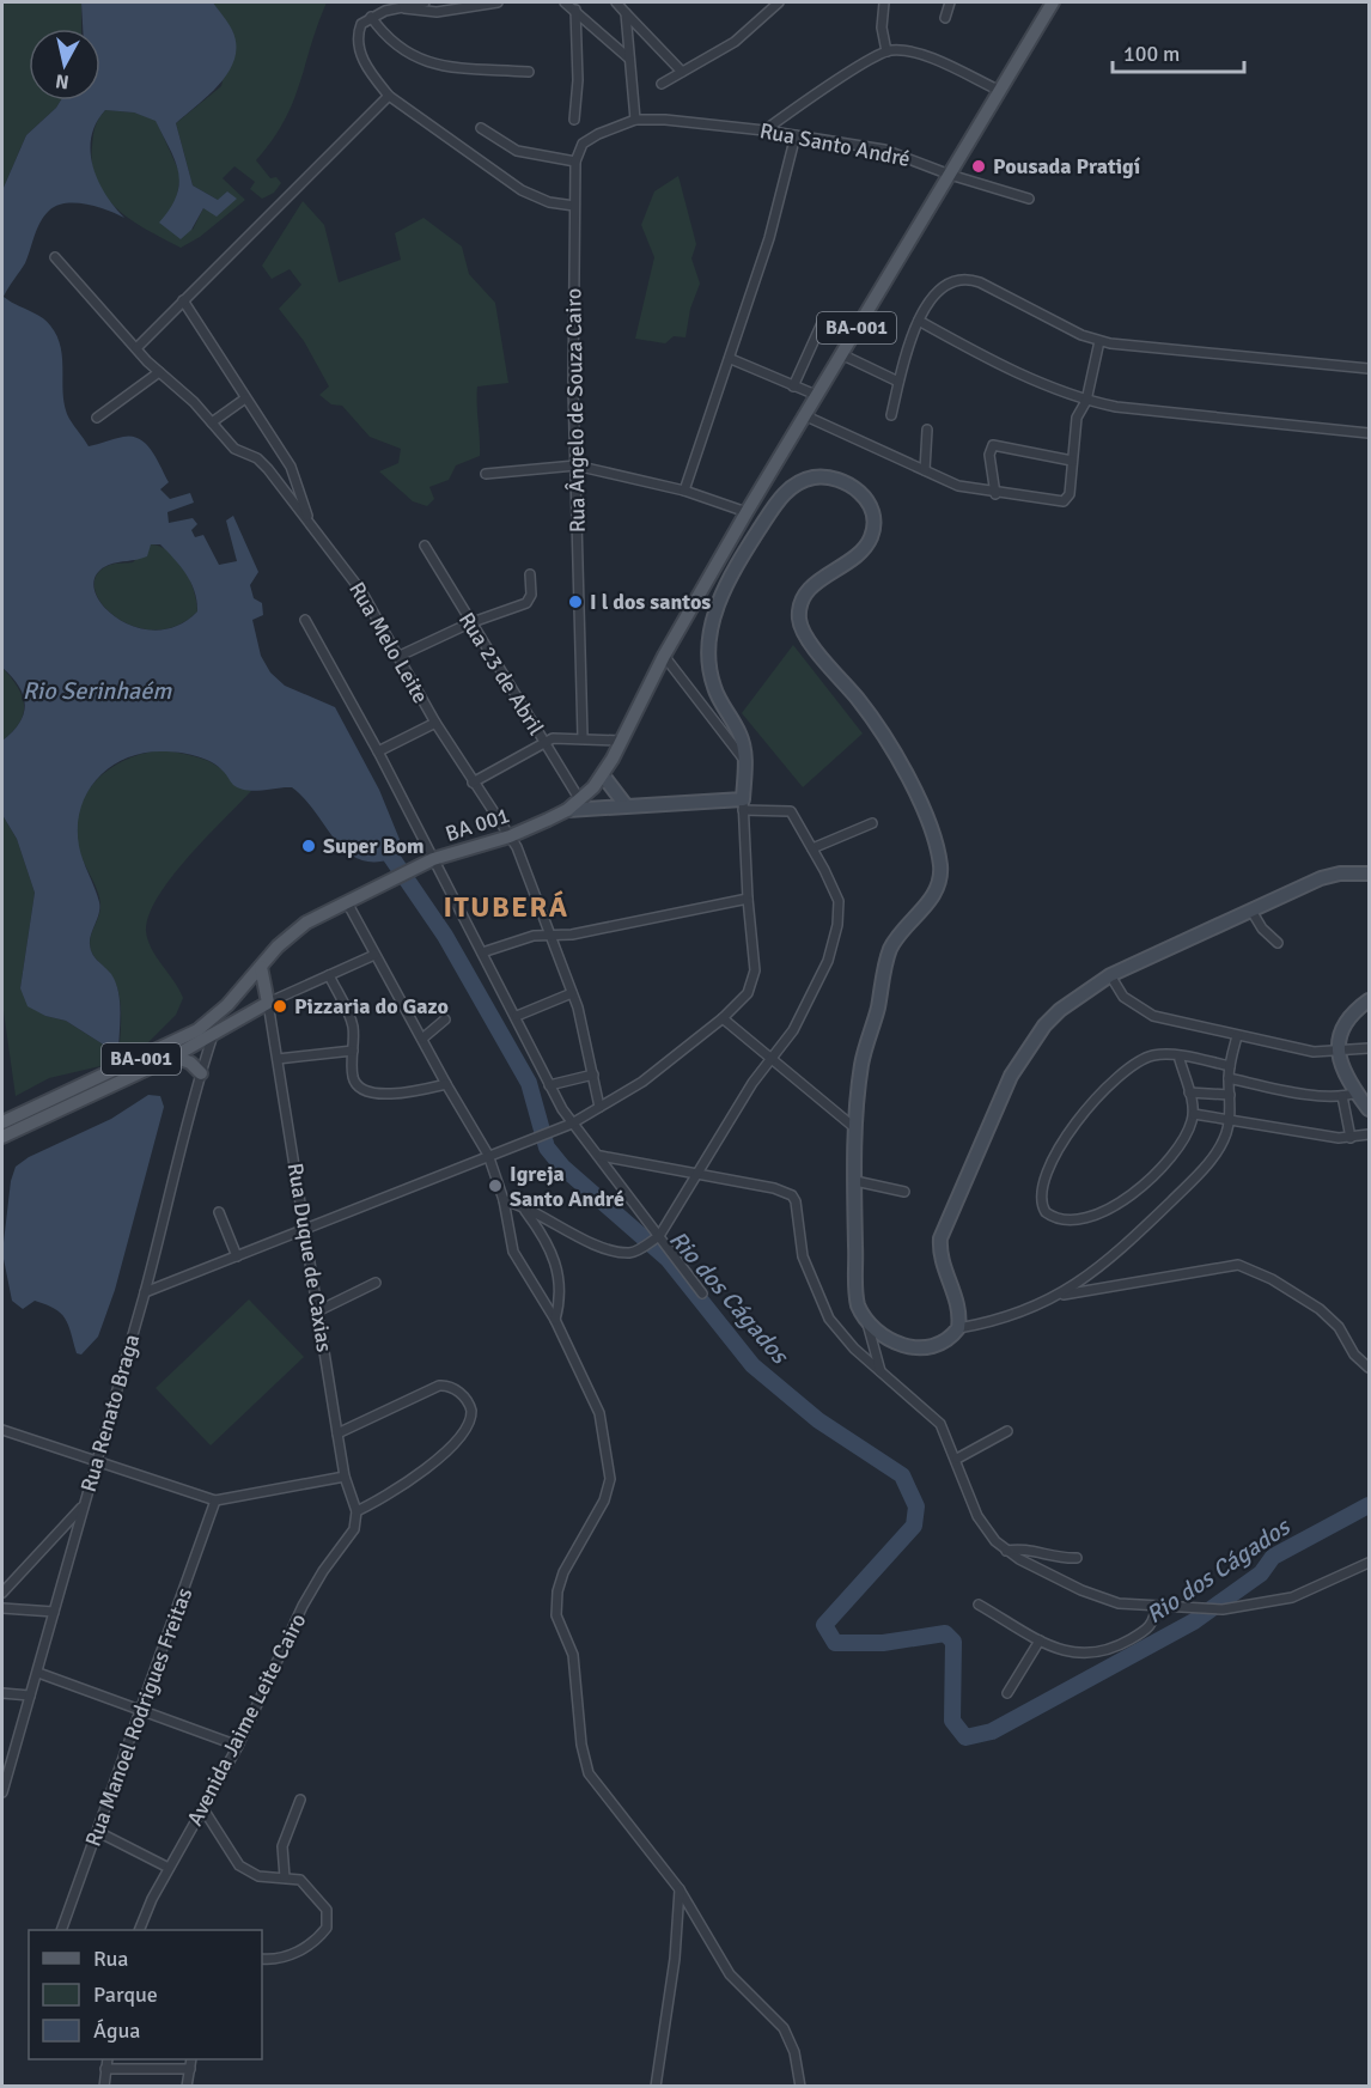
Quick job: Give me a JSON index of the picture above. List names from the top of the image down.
{
  "streets": {
    "main road": ["BA-001", "BA 001"],
    "street": [
      "Rua Santo André",
      "Rua Ângelo de Souza Cairo",
      "Rua Melo Leite",
      "Rua 23 de Abril",
      "Rua Duque de Caxias",
      "Rua Renato Braga",
      "Rua Manoel Rodrigues Freitas",
      "Avenida Jaime Leite Cairo"
    ]
  },
  "crossings": [
    ["Rua Santo André", "BA-001"],
    ["BA-001", "Rua 23 de Abril"],
    ["BA-001", "BA 001"],
    ["BA-001", "Rua Duque de Caxias"],
    ["BA-001", "Rua Renato Braga"],
    ["Rua Melo Leite", "BA 001"],
    ["Rua Duque de Caxias", "Avenida Jaime Leite Cairo"]
  ],
  "districts": ["ITUBERÁ"],
  "water": ["Rio Serinhaém", "Rio dos Cágados"],
  "places": [
    "Pousada Pratigí",
    "I l dos santos",
    "Super Bom",
    "Pizzaria do Gazo",
    "Igreja Santo André"
  ],
  "legend": ["Rua", "Parque", "Água"],
  "scale_bar": "100 m",
  "north": "bottom"
}
